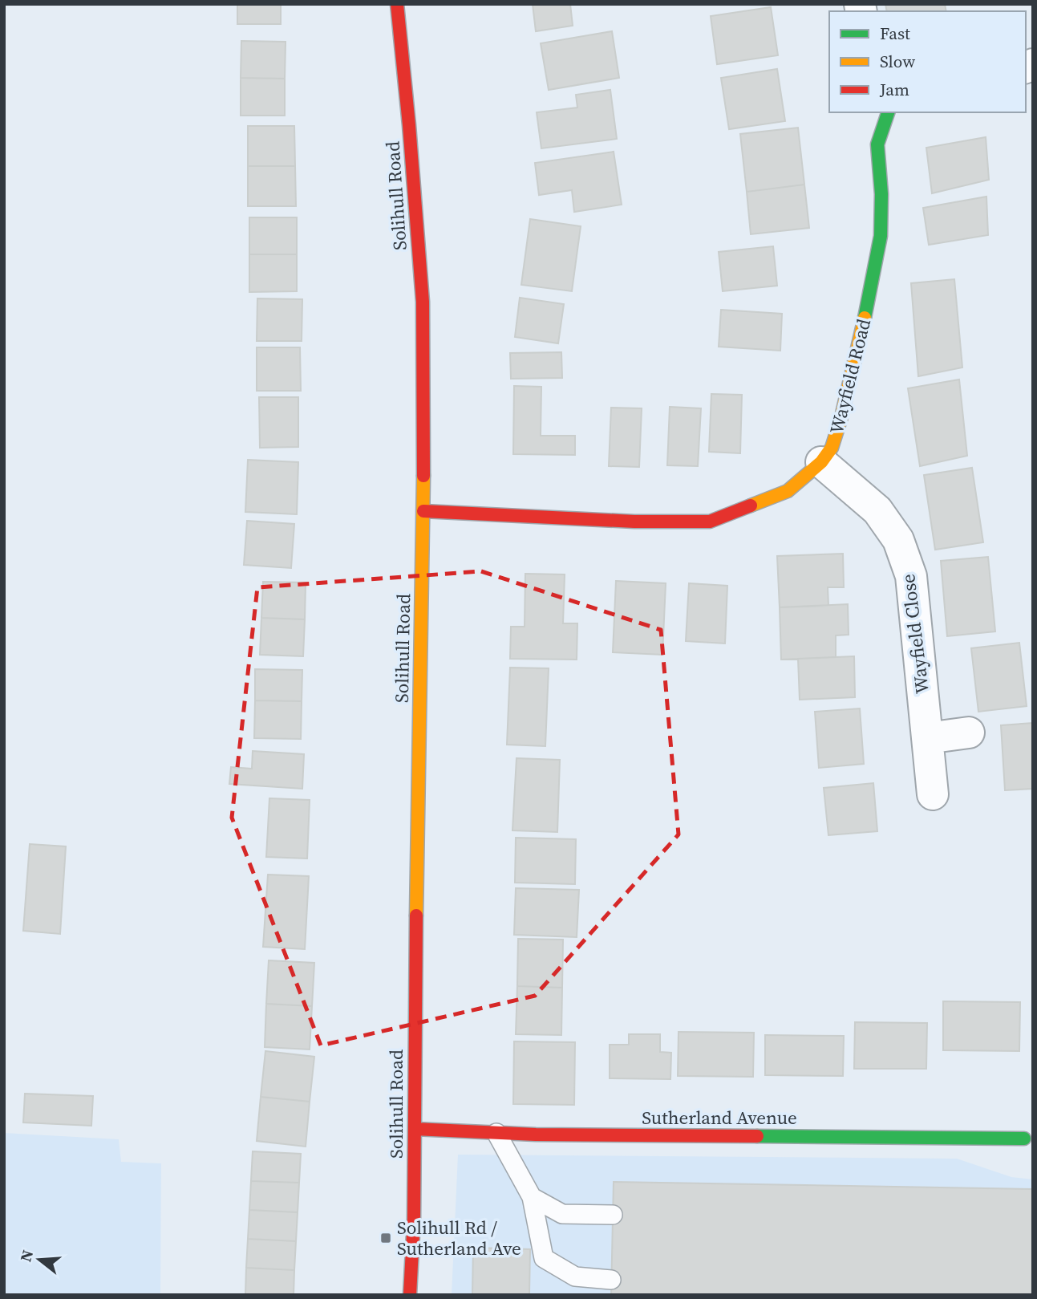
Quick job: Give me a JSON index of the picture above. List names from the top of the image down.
{
  "streets": {
    "street": [
      "Solihull Road",
      "Wayfield Road",
      "Wayfield Close",
      "Sutherland Avenue"
    ]
  },
  "crossings": [
    ["Solihull Road", "Wayfield Road"],
    ["Solihull Road", "Sutherland Avenue"],
    ["Wayfield Road", "Wayfield Close"]
  ],
  "places": {
    "transit": ["Solihull Rd / Sutherland Ave"]
  },
  "legend": ["Fast", "Slow", "Jam"],
  "north": "left"
}
